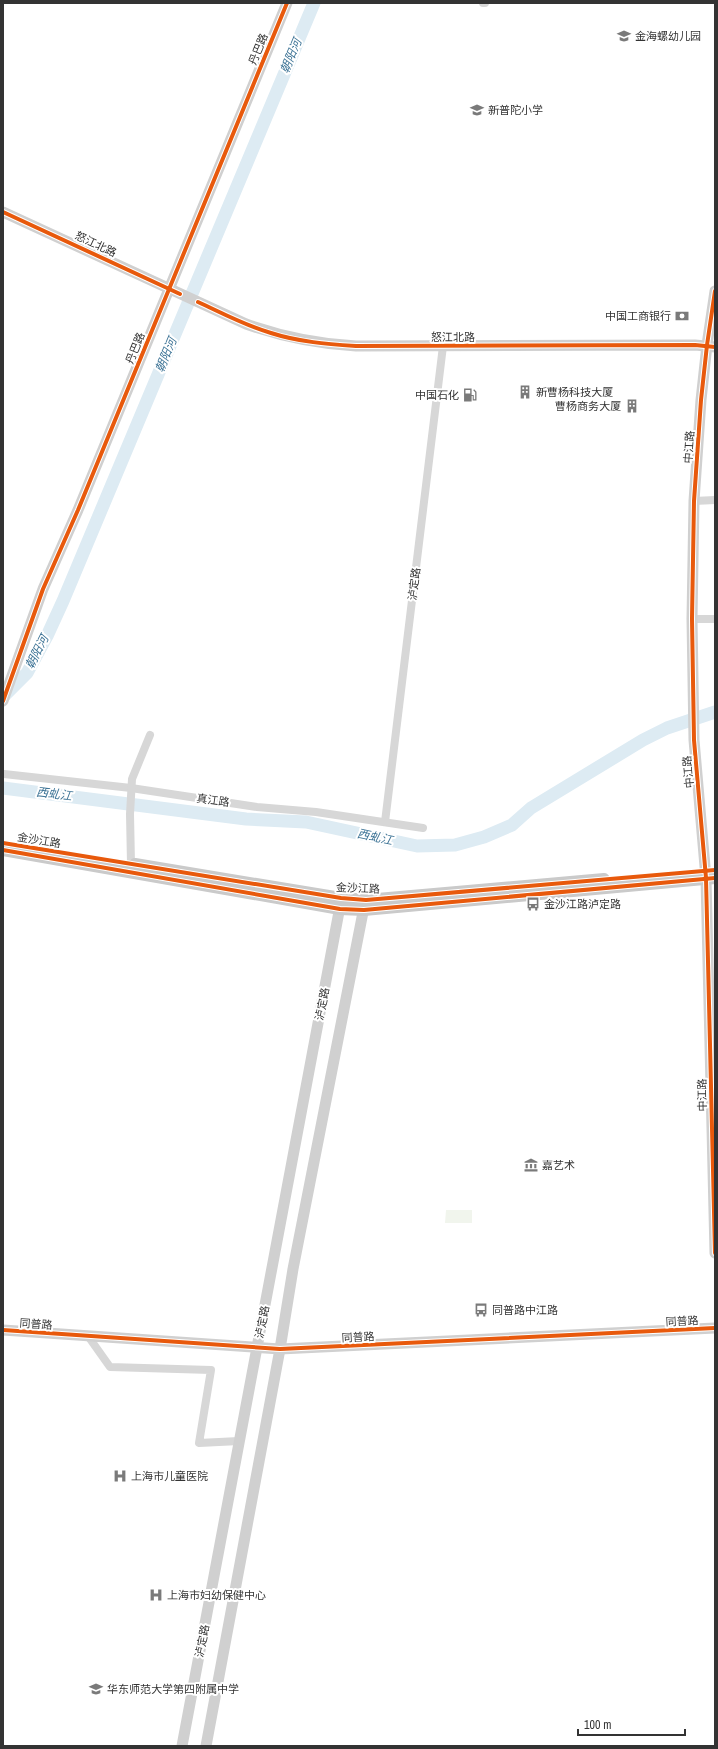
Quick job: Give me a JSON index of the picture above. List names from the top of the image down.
{
  "streets": {
    "main road": ["金沙江路"],
    "street": [
      "丹巴路",
      "怒江北路",
      "中江路",
      "泸定路",
      "真江路",
      "同普路"
    ]
  },
  "crossings": [
    ["丹巴路", "怒江北路"],
    ["怒江北路", "中江路"],
    ["怒江北路", "泸定路"],
    ["中江路", "金沙江路"],
    ["泸定路", "真江路"],
    ["泸定路", "金沙江路"],
    ["泸定路", "同普路"]
  ],
  "water": ["朝阳河", "西虬江"],
  "places": {
    "school or university": ["金海螺幼儿园", "新普陀小学", "华东师范大学第四附属中学"],
    "bank": ["中国工商银行"],
    "building": ["新曹杨科技大厦", "曹杨商务大厦"],
    "fuel station": ["中国石化"],
    "bus stop": ["金沙江路泸定路", "同普路中江路"],
    "museum": ["嘉艺术"],
    "hospital": ["上海市儿童医院", "上海市妇幼保健中心"]
  },
  "scale_bar": "100 m"
}
